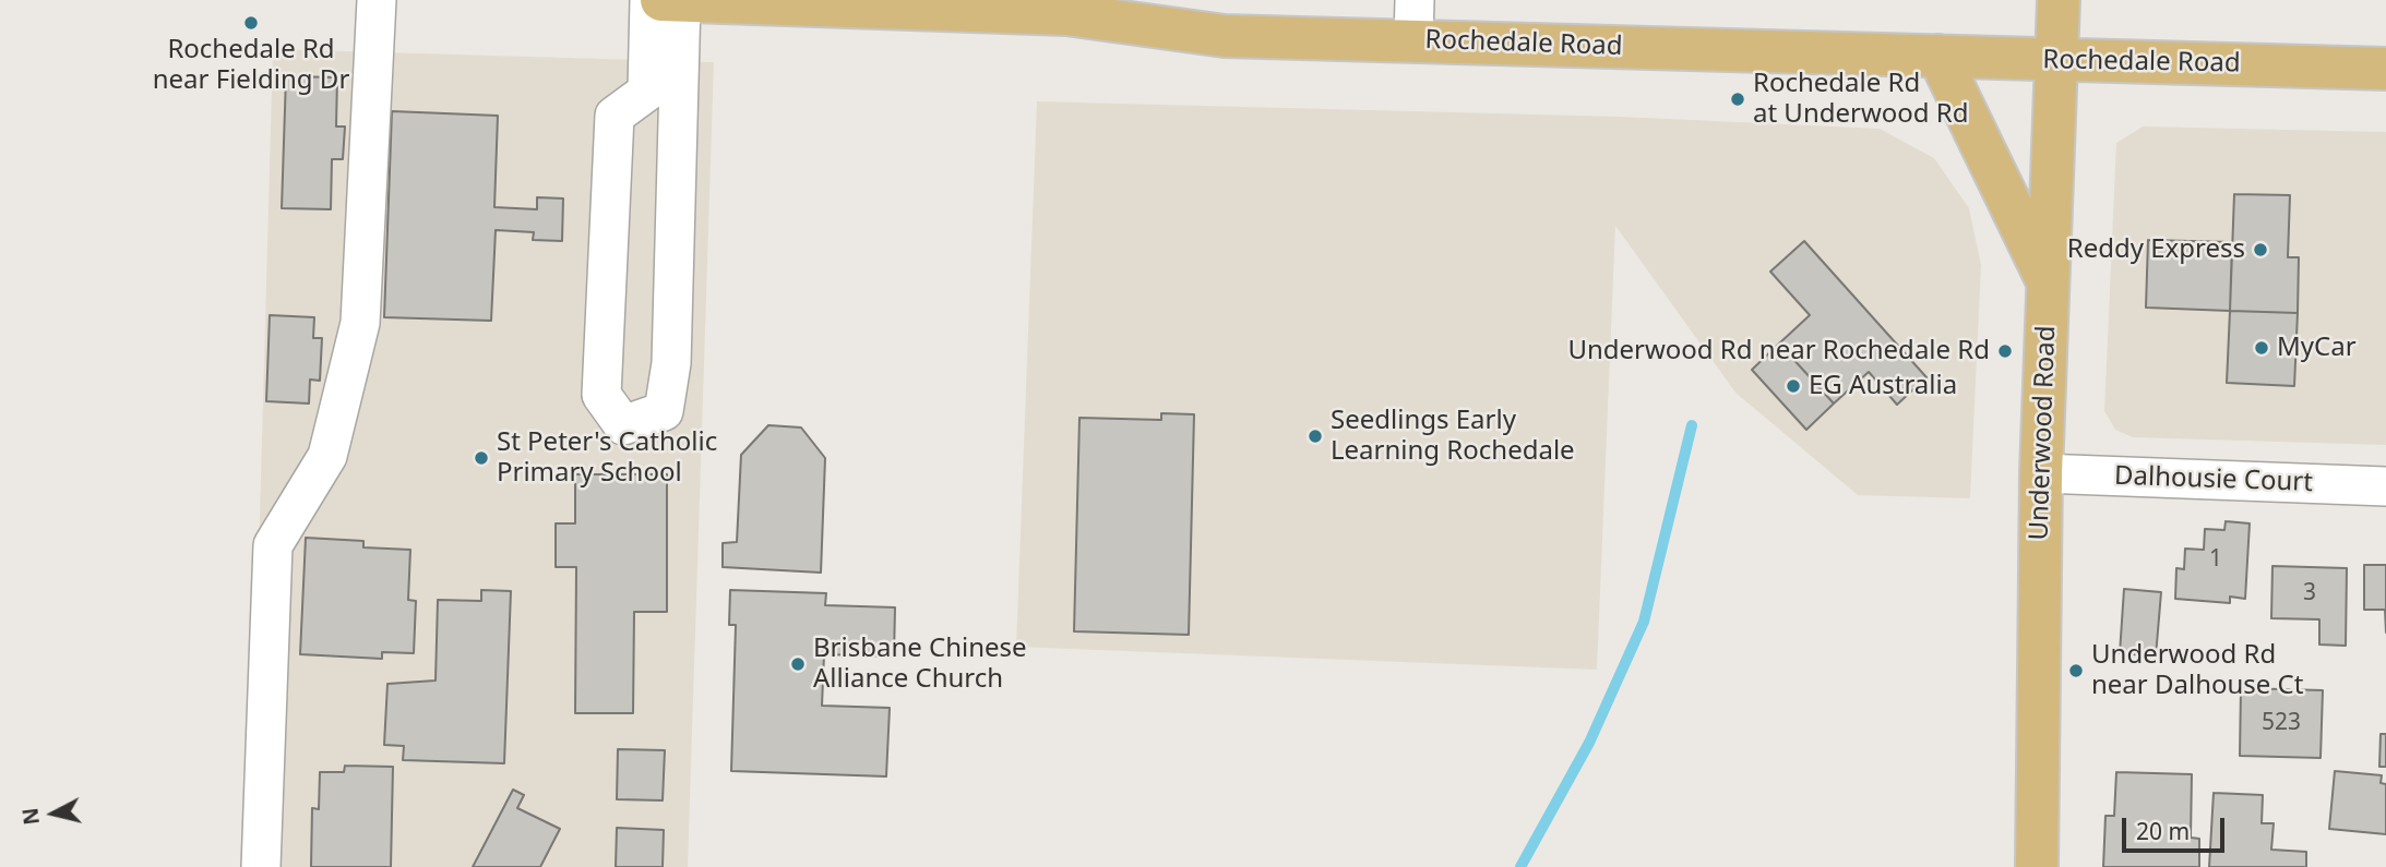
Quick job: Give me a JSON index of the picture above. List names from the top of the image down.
{
  "streets": {
    "main road": ["Rochedale Road", "Underwood Road"],
    "street": ["Dalhousie Court"]
  },
  "crossings": [
    ["Rochedale Road", "Underwood Road"],
    ["Underwood Road", "Dalhousie Court"]
  ],
  "places": [
    "Rochedale Rd near Fielding Dr",
    "Rochedale Rd at Underwood Rd",
    "Reddy Express",
    "MyCar",
    "Underwood Rd near Rochedale Rd",
    "EG Australia",
    "Seedlings Early Learning Rochedale",
    "St Peter's Catholic Primary School",
    "Brisbane Chinese Alliance Church",
    "Underwood Rd near Dalhouse Ct"
  ],
  "house_numbers": ["1", "3", "523"],
  "scale_bar": "20 m",
  "north": "left"
}
